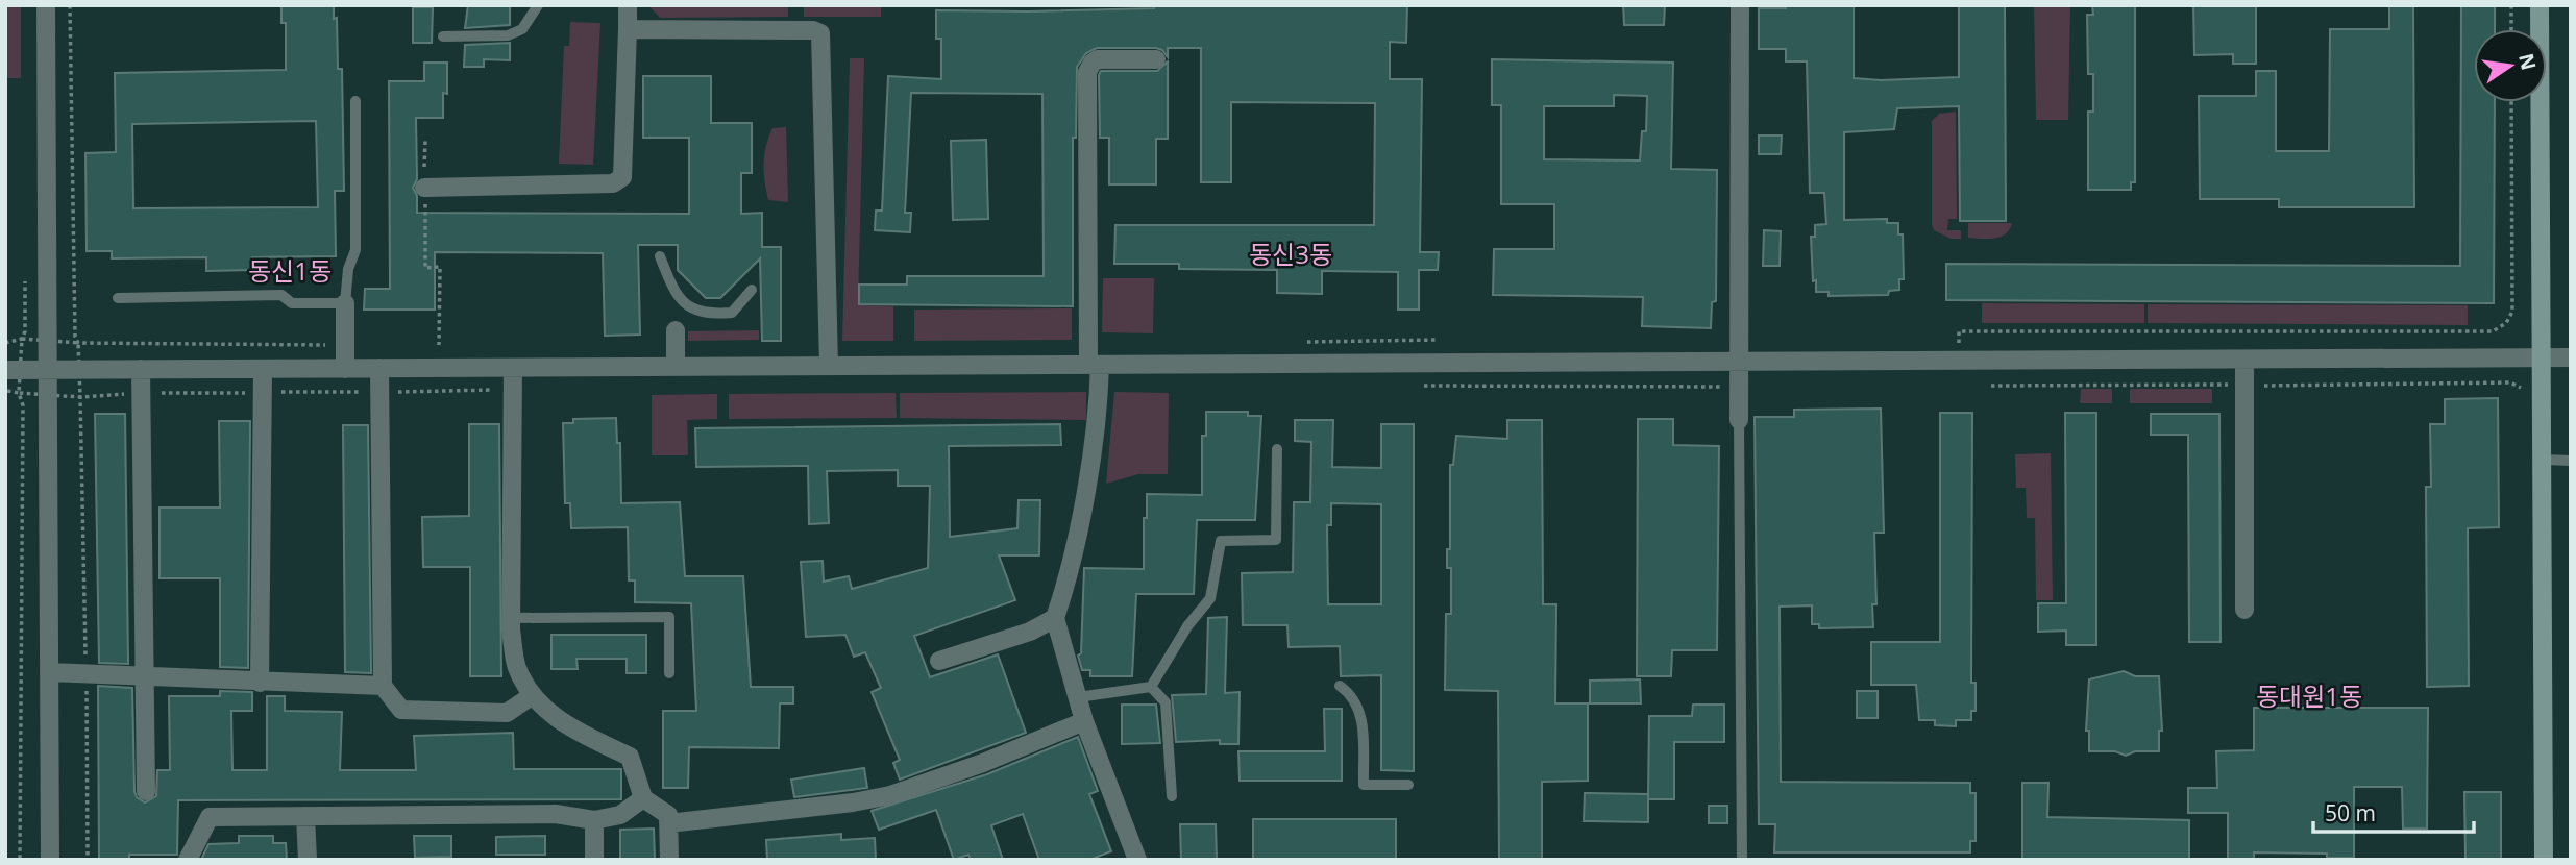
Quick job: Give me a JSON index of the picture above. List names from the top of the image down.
{
  "districts": ["동신3동", "동신1동", "동대원1동"],
  "scale_bar": "50 m",
  "north": "right"
}
